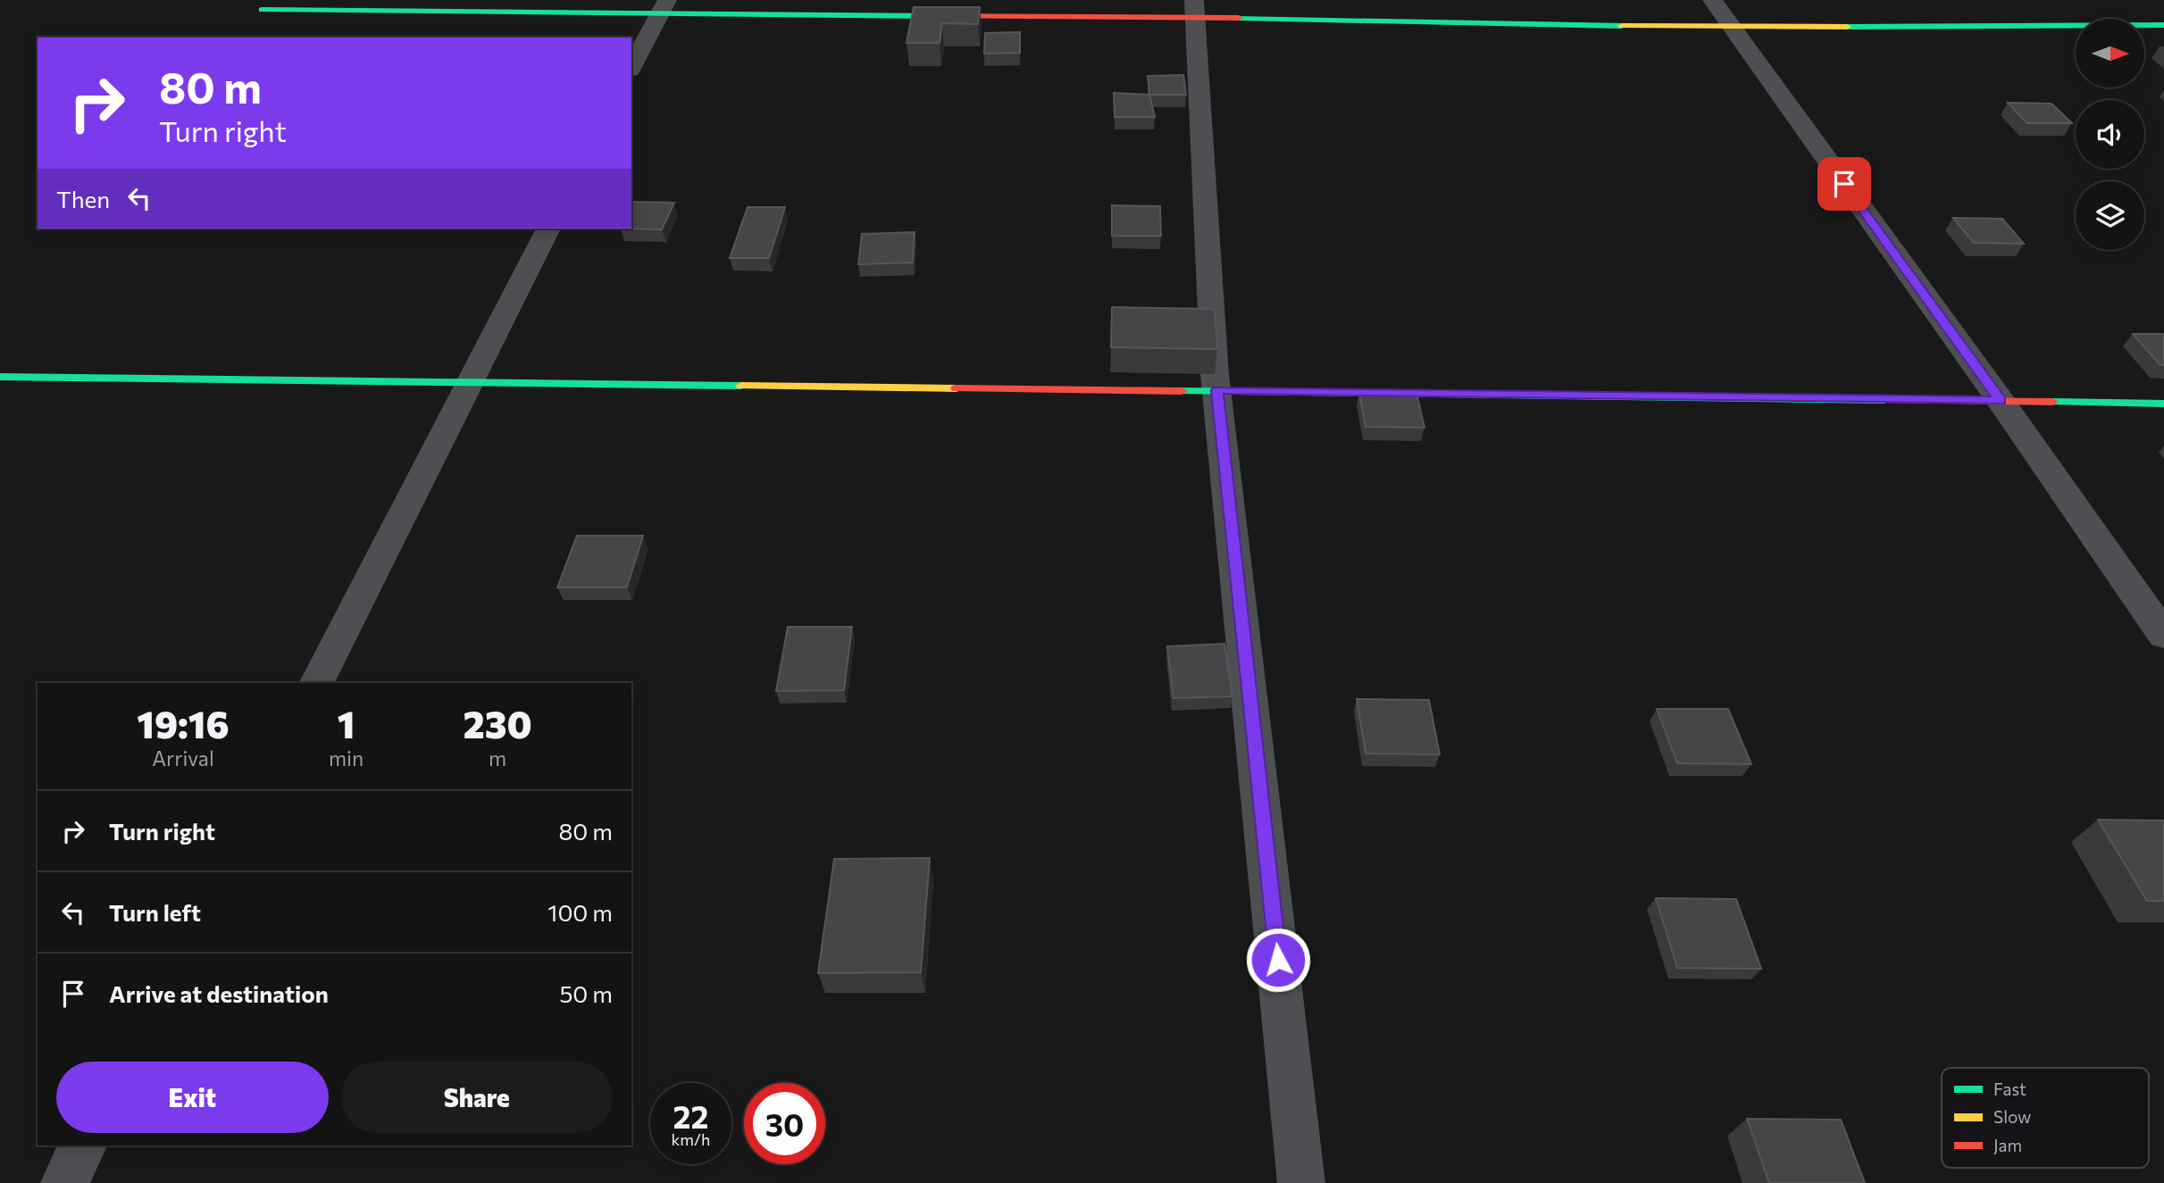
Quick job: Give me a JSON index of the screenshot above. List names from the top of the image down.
{
  "legend": ["Fast", "Slow", "Jam"],
  "north": "right",
  "page": {
    "turn": ["80 m", "Turn right"],
    "then": "Then",
    "eta": [
      "19:16",
      "Arrival",
      "1",
      "min",
      "230",
      "m"
    ],
    "list": [
      {
        "name": "Turn right",
        "value": "80 m"
      },
      {
        "name": "Turn left",
        "value": "100 m"
      },
      {
        "name": "Arrive at destination",
        "value": "50 m"
      }
    ],
    "buttons": ["Exit", "Share"],
    "speed": "22 km/h",
    "limit": "30"
  }
}
